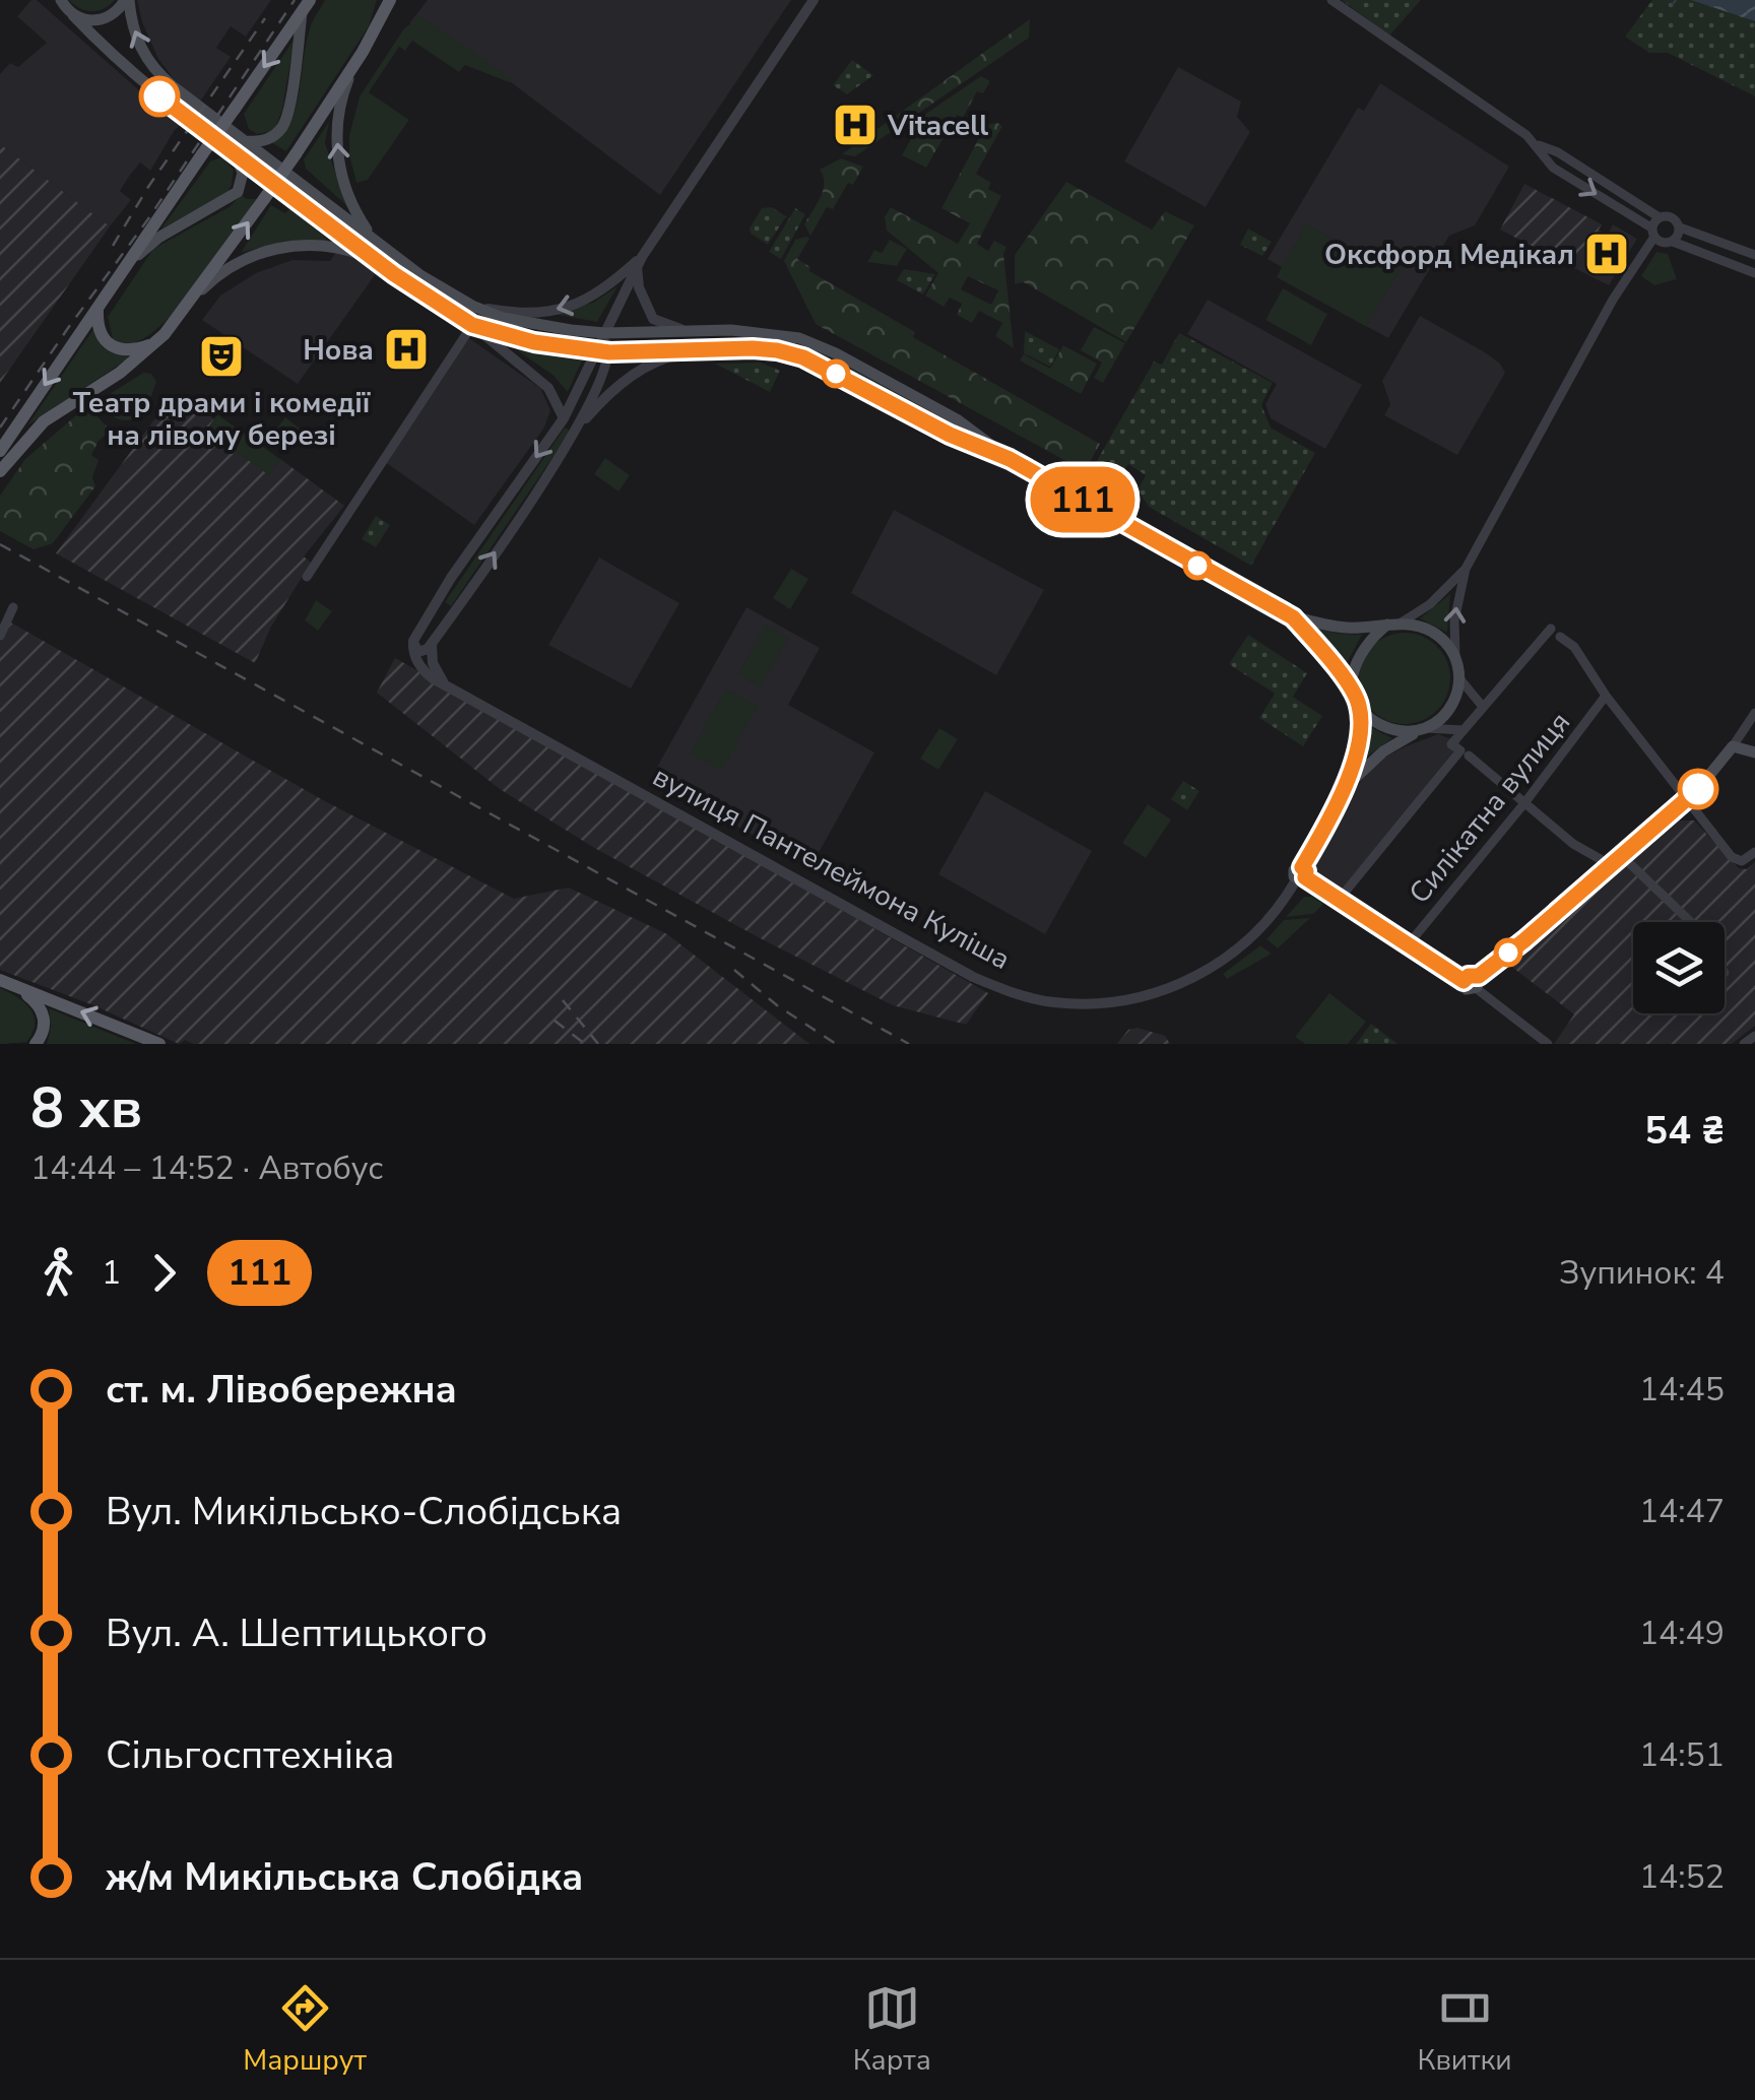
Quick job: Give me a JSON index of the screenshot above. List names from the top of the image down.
{
  "streets": {
    "main road": ["вулиця Пантелеймона Куліша"],
    "street": ["Силікатна вулиця"]
  },
  "places": {
    "hospital": ["Vitacell", "Оксфорд Медікал", "Нова"],
    "theatre": ["Театр драми і комедії на лівому березі"]
  },
  "lines": ["bus line 111"],
  "page": {
    "on_map": "111",
    "heading": ["8 хв", "14:44 – 14:52 · Автобус", "54 ₴"],
    "legs": ["1", "111", "Зупинок: 4"],
    "list": [
      {
        "name": "ст. м. Лівобережна",
        "value": "14:45"
      },
      {
        "name": "Вул. Микільсько-Слобідська",
        "value": "14:47"
      },
      {
        "name": "Вул. А. Шептицького",
        "value": "14:49"
      },
      {
        "name": "Сільгосптехніка",
        "value": "14:51"
      },
      {
        "name": "ж/м Микільська Слобідка",
        "value": "14:52"
      }
    ],
    "tabs": ["Маршрут", "Карта", "Квитки"]
  }
}
